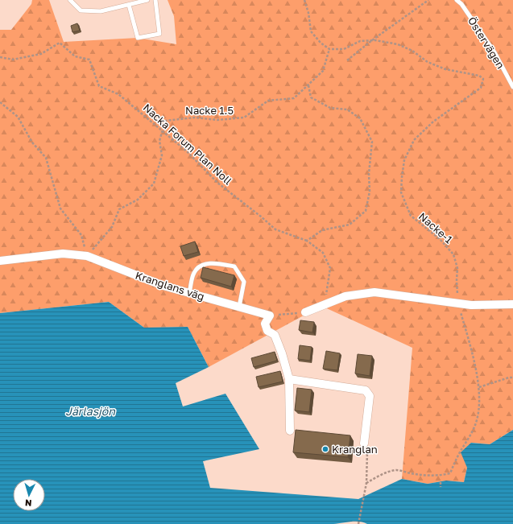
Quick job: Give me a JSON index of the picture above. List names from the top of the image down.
{
  "streets": {
    "street": ["Kranglans väg"],
    "lane": ["Östervägen"],
    "path": ["Nacke 1.5", "Nacka Forum Plan Noll", "Nacke-1"]
  },
  "crossings": [
    ["Nacke 1.5", "Nacka Forum Plan Noll"],
    ["Nacke 1.5", "Nacke-1"]
  ],
  "water": ["Järlasjön"],
  "places": ["Kranglan"],
  "north": "bottom"
}
